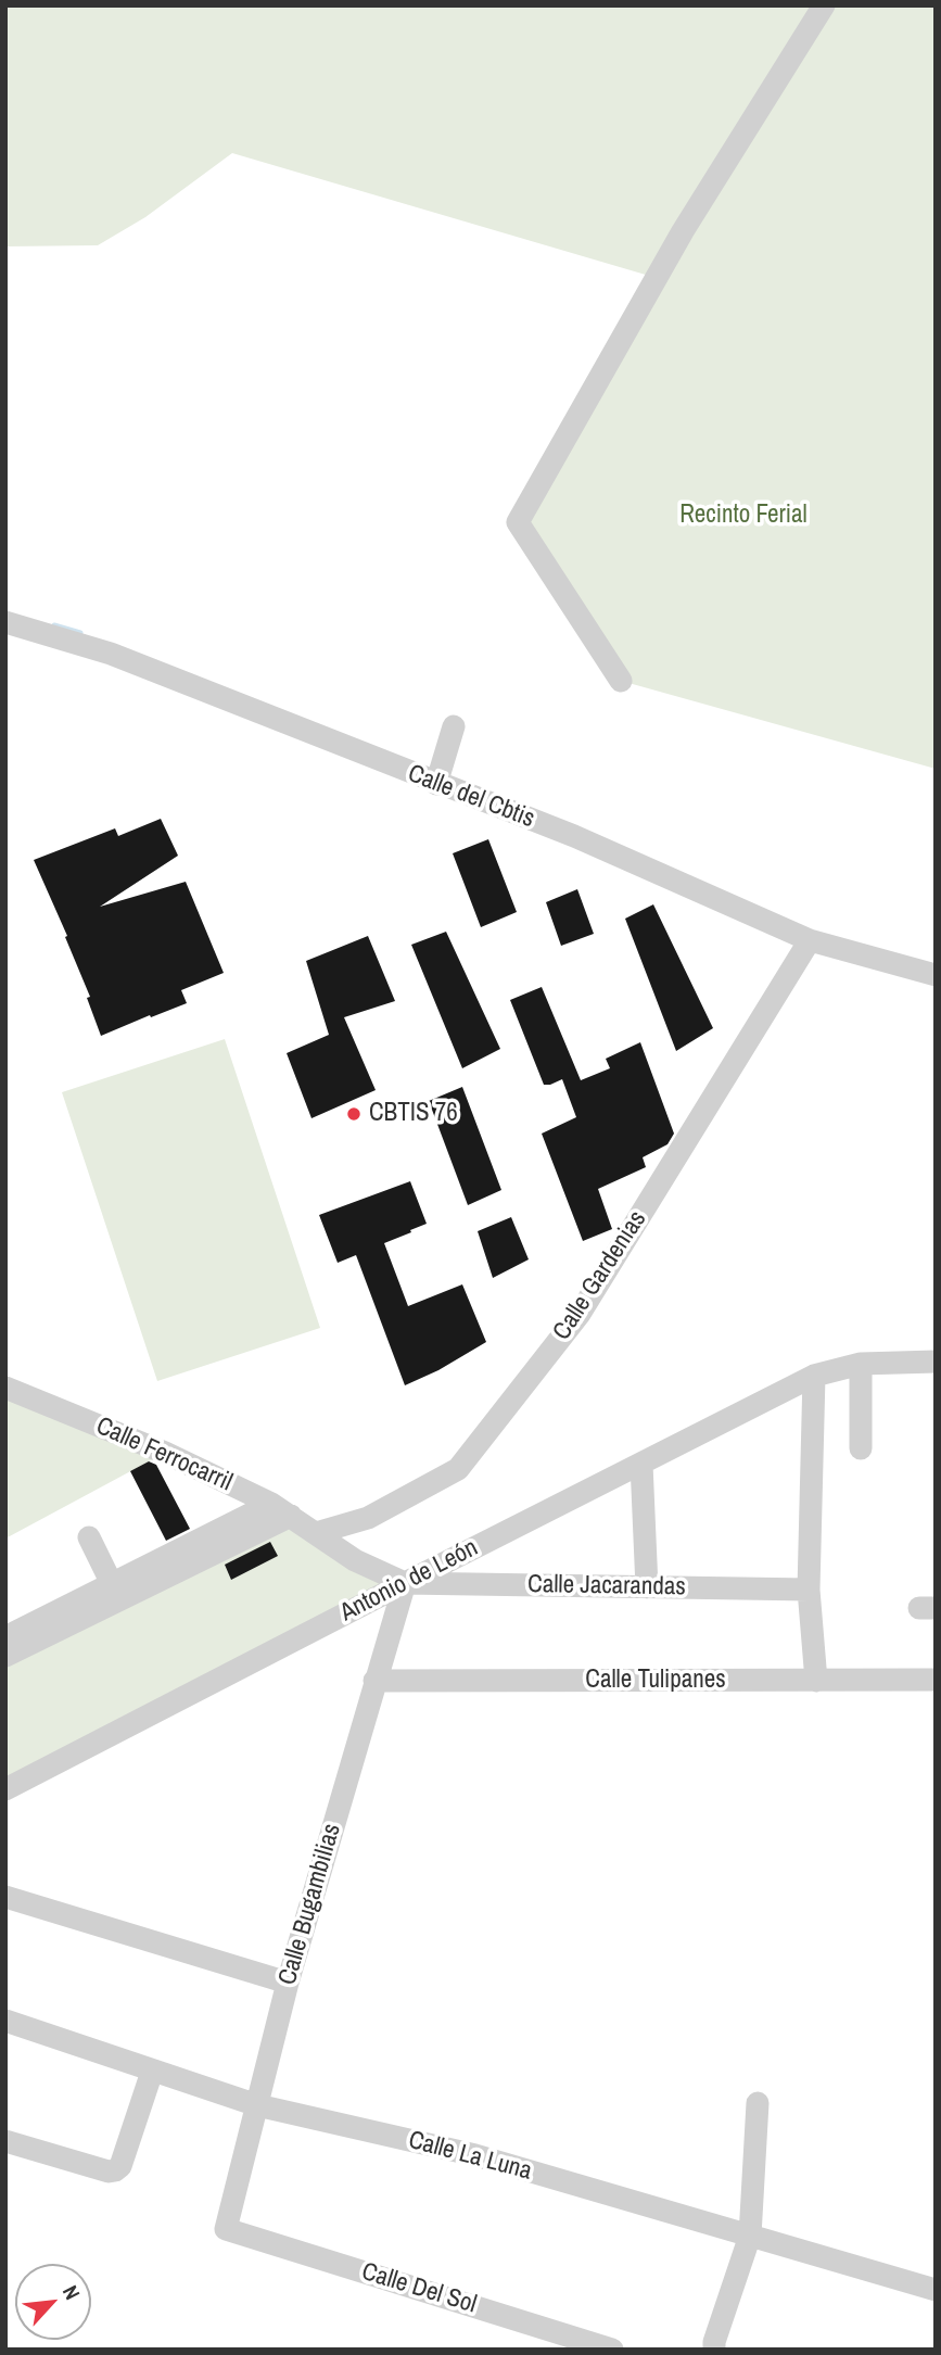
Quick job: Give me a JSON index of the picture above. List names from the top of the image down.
{
  "streets": {
    "street": [
      "Calle del Cbtis",
      "Calle Gardenias",
      "Calle Ferrocarril",
      "Antonio de León",
      "Calle Jacarandas",
      "Calle Tulipanes",
      "Calle Bugambilias",
      "Calle La Luna",
      "Calle Del Sol"
    ]
  },
  "crossings": [
    ["Calle del Cbtis", "Calle Gardenias"],
    ["Calle Gardenias", "Calle Ferrocarril"],
    ["Calle Ferrocarril", "Antonio de León"],
    ["Calle Ferrocarril", "Calle Jacarandas"],
    ["Calle Ferrocarril", "Calle Bugambilias"],
    ["Antonio de León", "Calle Jacarandas"],
    ["Antonio de León", "Calle Bugambilias"],
    ["Calle Jacarandas", "Calle Bugambilias"],
    ["Calle Tulipanes", "Calle Bugambilias"],
    ["Calle Bugambilias", "Calle La Luna"],
    ["Calle Bugambilias", "Calle Del Sol"]
  ],
  "parks": ["Recinto Ferial"],
  "places": ["CBTIS 76"],
  "north": "top right"
}
